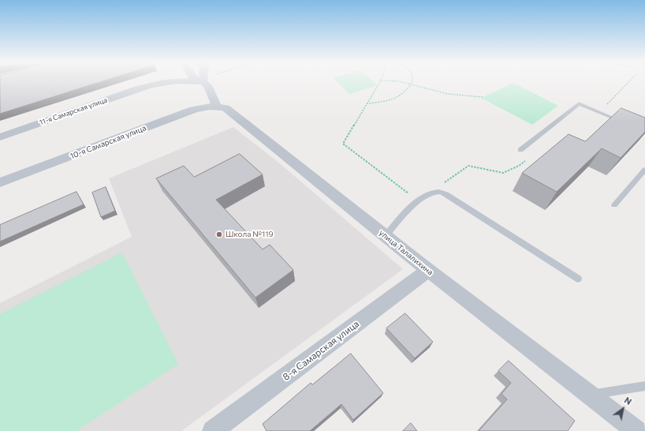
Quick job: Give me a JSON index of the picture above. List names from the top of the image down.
{
  "streets": {
    "street": [
      "11-я Самарская улица",
      "10-я Самарская улица",
      "улица Талалихина",
      "8-я Самарская улица"
    ]
  },
  "crossings": [
    ["10-я Самарская улица", "улица Талалихина"],
    ["улица Талалихина", "8-я Самарская улица"]
  ],
  "places": ["Школа №119"],
  "north": "top right"
}
